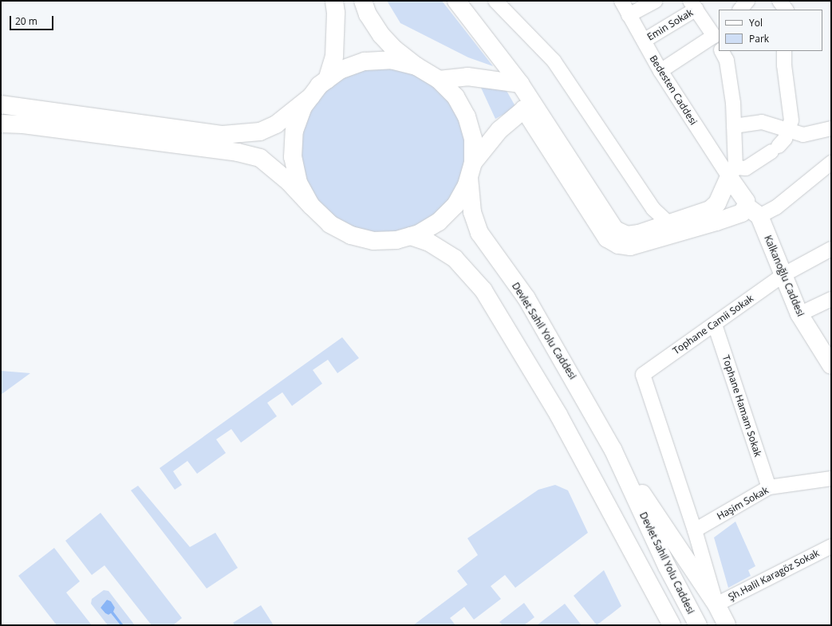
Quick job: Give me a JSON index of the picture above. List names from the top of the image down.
{
  "streets": {
    "main road": ["Kalkanoğlu Caddesi", "Devlet Sahil Yolu Caddesi"],
    "street": [
      "Emin Sokak",
      "Bedesten Caddesi",
      "Tophane Camii Sokak",
      "Tophane Hamam Sokak",
      "Haşim Sokak",
      "Şh.Halil Karagöz Sokak"
    ]
  },
  "crossings": [
    ["Emin Sokak", "Bedesten Caddesi"],
    ["Kalkanoğlu Caddesi", "Tophane Camii Sokak"],
    ["Tophane Camii Sokak", "Tophane Hamam Sokak"],
    ["Tophane Camii Sokak", "Haşim Sokak"],
    ["Devlet Sahil Yolu Caddesi", "Şh.Halil Karagöz Sokak"],
    ["Tophane Hamam Sokak", "Haşim Sokak"]
  ],
  "legend": ["Yol", "Park"],
  "scale_bar": "20 m"
}
